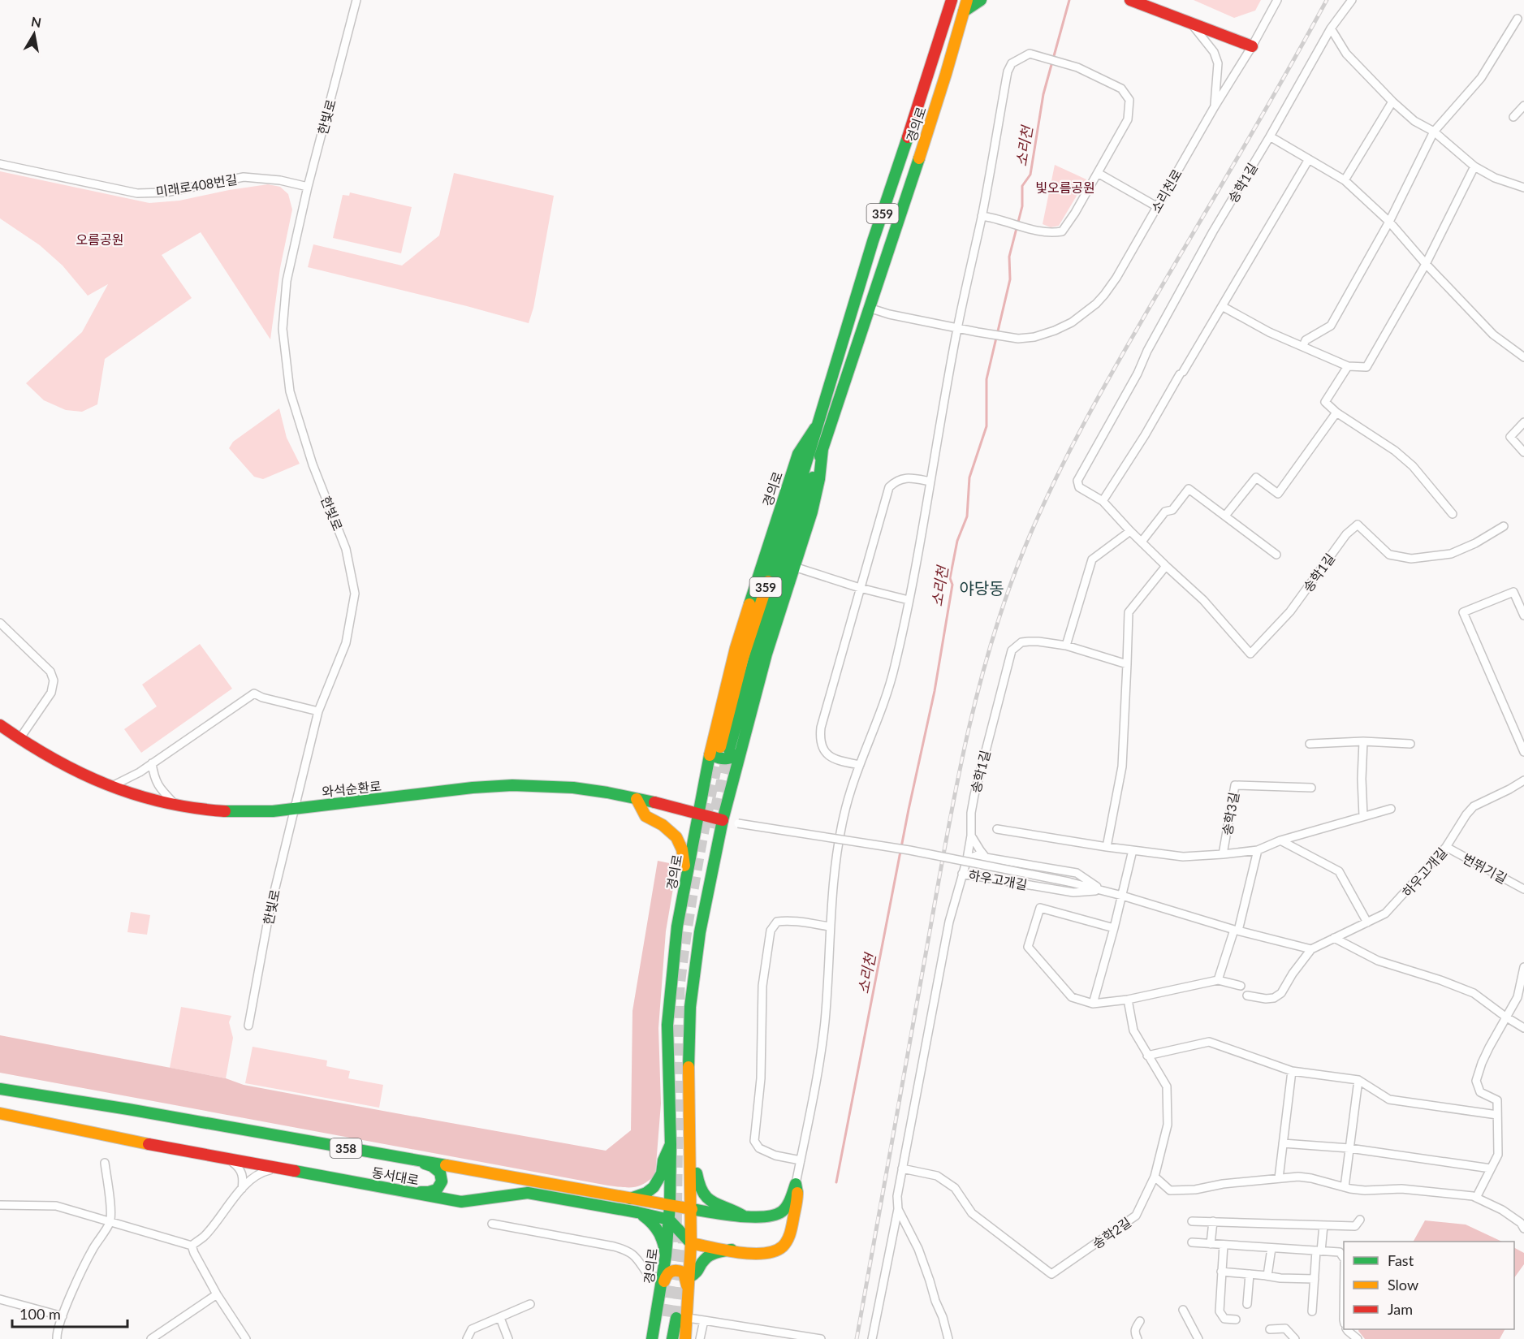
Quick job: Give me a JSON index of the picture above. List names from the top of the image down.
{
  "streets": {
    "main road": [
      "경의로",
      "359",
      "와석순환로",
      "358",
      "동서대로"
    ],
    "street": [
      "한빛로",
      "송학1길",
      "미래로408번길",
      "소리천로",
      "송학3길",
      "번뛰기길",
      "하우고개길",
      "송학2길"
    ]
  },
  "crossings": [
    ["한빛로", "미래로408번길"],
    ["한빛로", "와석순환로"],
    ["경의로", "와석순환로"],
    ["경의로", "하우고개길"],
    ["경의로", "동서대로"],
    ["송학1길", "하우고개길"],
    ["와석순환로", "하우고개길"],
    ["번뛰기길", "하우고개길"]
  ],
  "districts": ["야당동"],
  "water": ["소리천"],
  "parks": ["빛오름공원", "오름공원"],
  "legend": ["Fast", "Slow", "Jam"],
  "scale_bar": "100 m",
  "north": "top"
}
